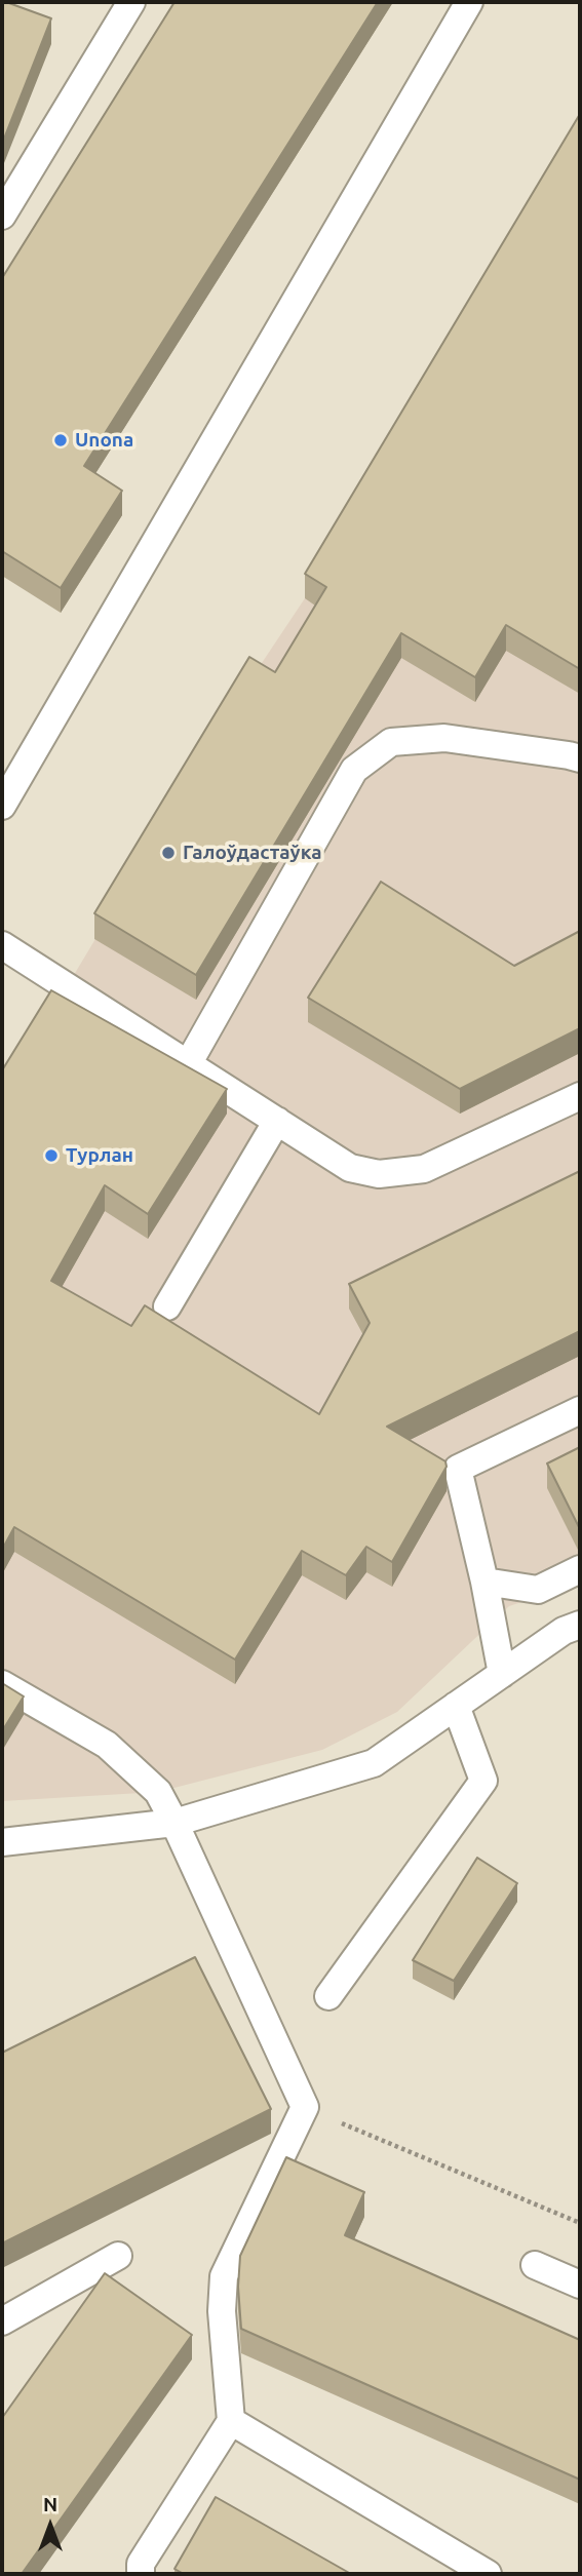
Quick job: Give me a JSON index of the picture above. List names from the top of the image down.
{
  "places": ["Unona", "Галоўдастаўка", "Турлан"],
  "north": "top"
}
